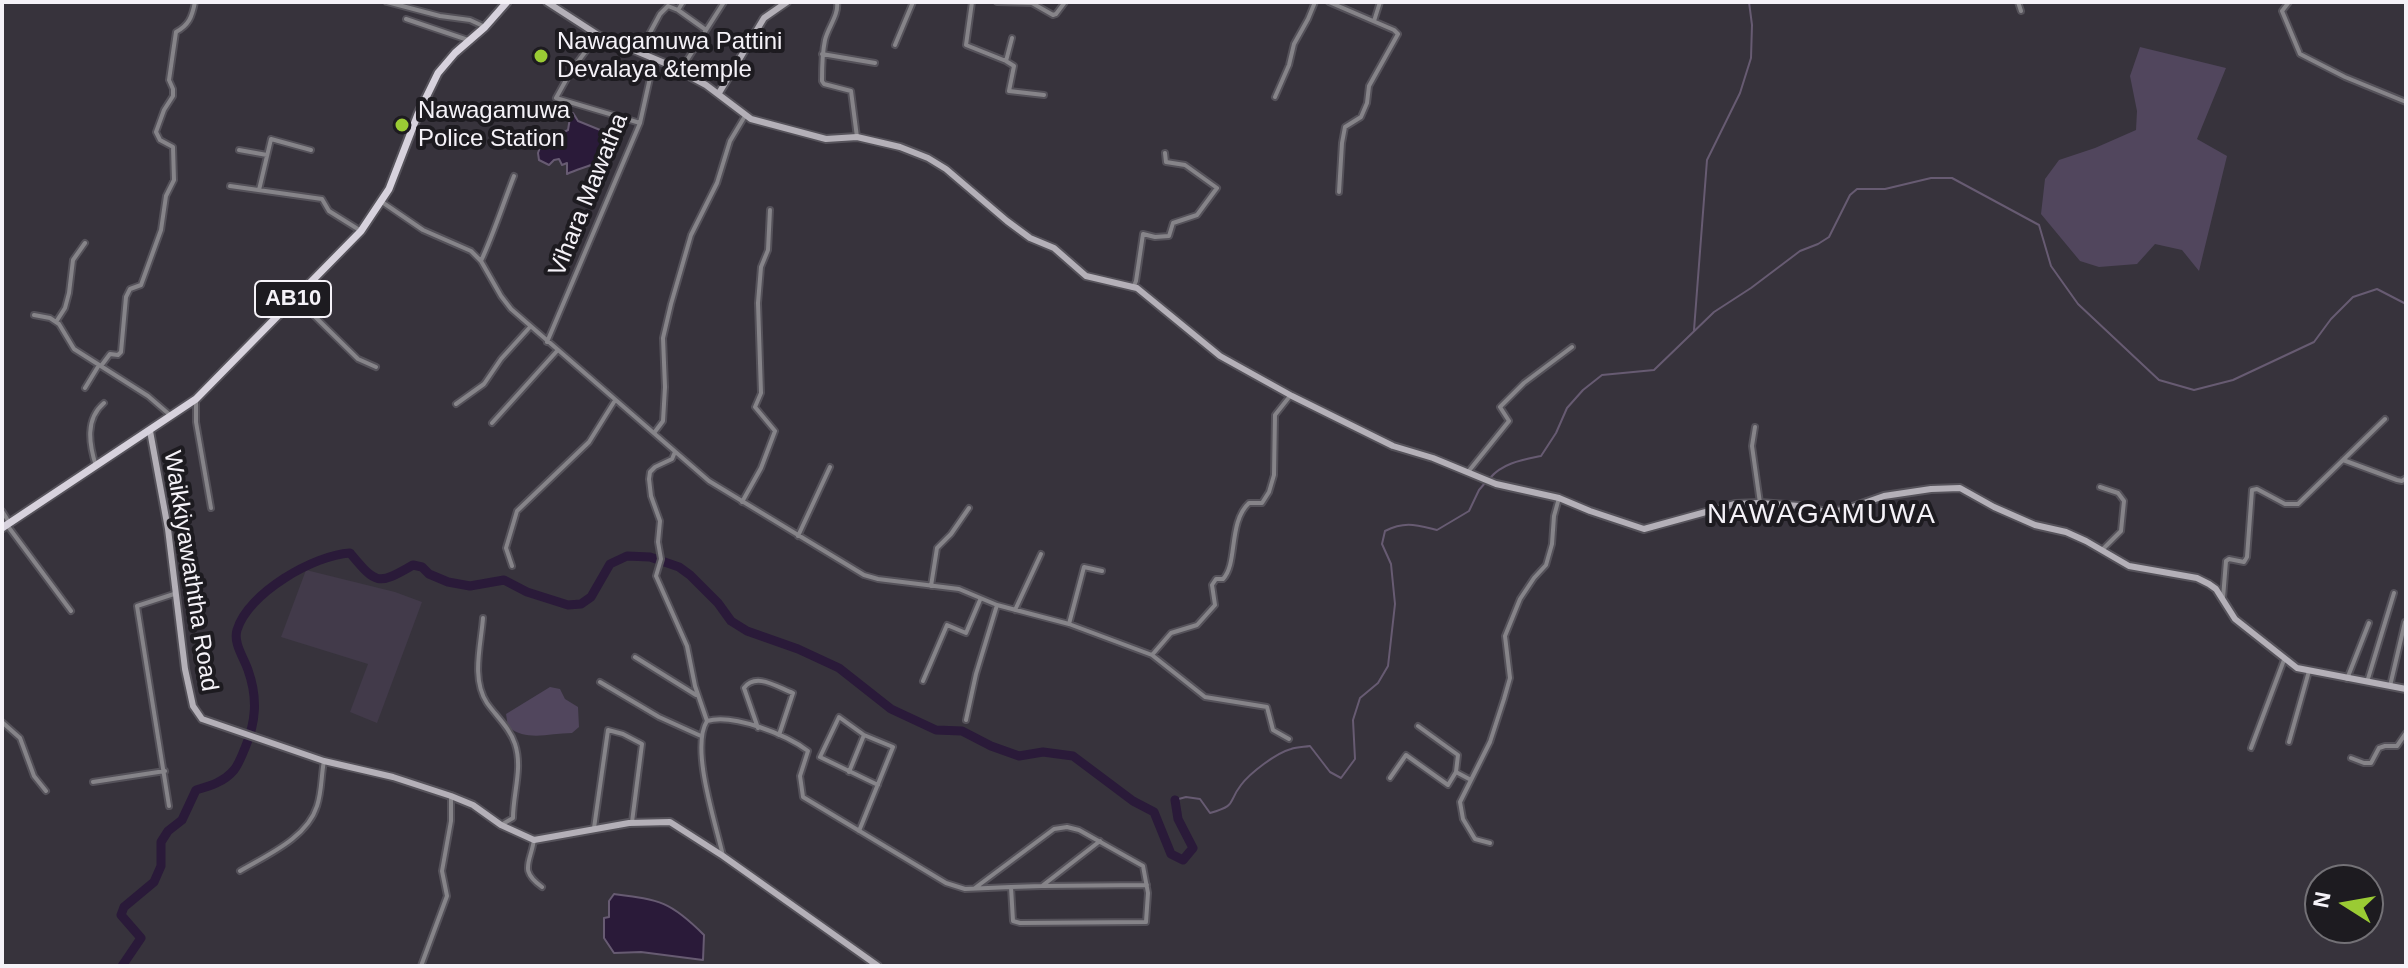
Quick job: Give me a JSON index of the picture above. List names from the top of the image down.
{
  "streets": {
    "main road": ["AB10"],
    "street": ["Vihara Mawatha", "Waikkiyawaththa Road"]
  },
  "crossings": [
    ["AB10", "Waikkiyawaththa Road"]
  ],
  "districts": ["NAWAGAMUWA"],
  "places": ["Nawagamuwa Pattini Devalaya &temple", "Nawagamuwa Police Station"],
  "north": "left"
}
